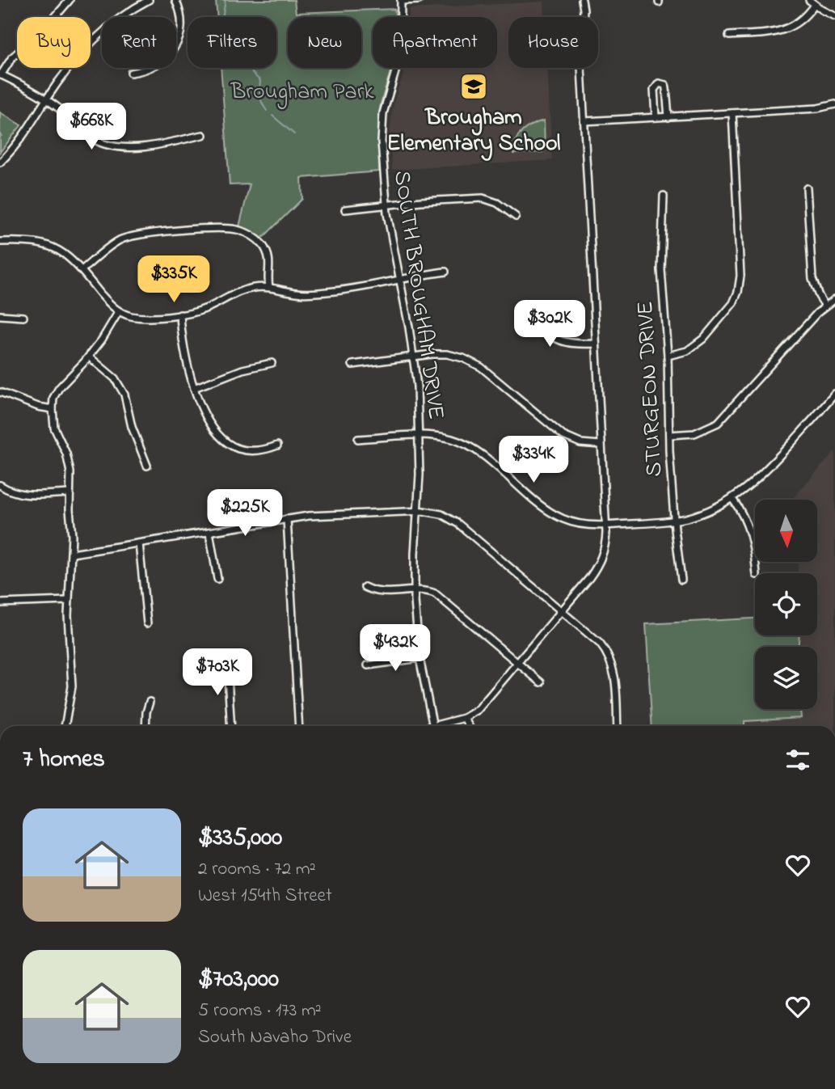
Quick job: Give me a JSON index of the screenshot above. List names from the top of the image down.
{
  "streets": {
    "street": ["SOUTH BROUGHAM DRIVE", "STURGEON DRIVE"]
  },
  "parks": ["Brougham Park"],
  "places": {
    "school or university": ["Brougham Elementary School"]
  },
  "north": "bottom",
  "page": {
    "chip": [
      "Buy",
      "Rent",
      "Filters",
      "New",
      "Apartment",
      "House"
    ],
    "price": [
      "$668K",
      "$335K",
      "$302K",
      "$334K",
      "$225K",
      "$432K",
      "$703K"
    ],
    "heading": "7 homes",
    "list": [
      {
        "name": "$335,000",
        "note": "2 rooms · 72 m² · West 154th Street"
      },
      {
        "name": "$703,000",
        "note": "5 rooms · 173 m² · South Navaho Drive"
      }
    ]
  }
}
